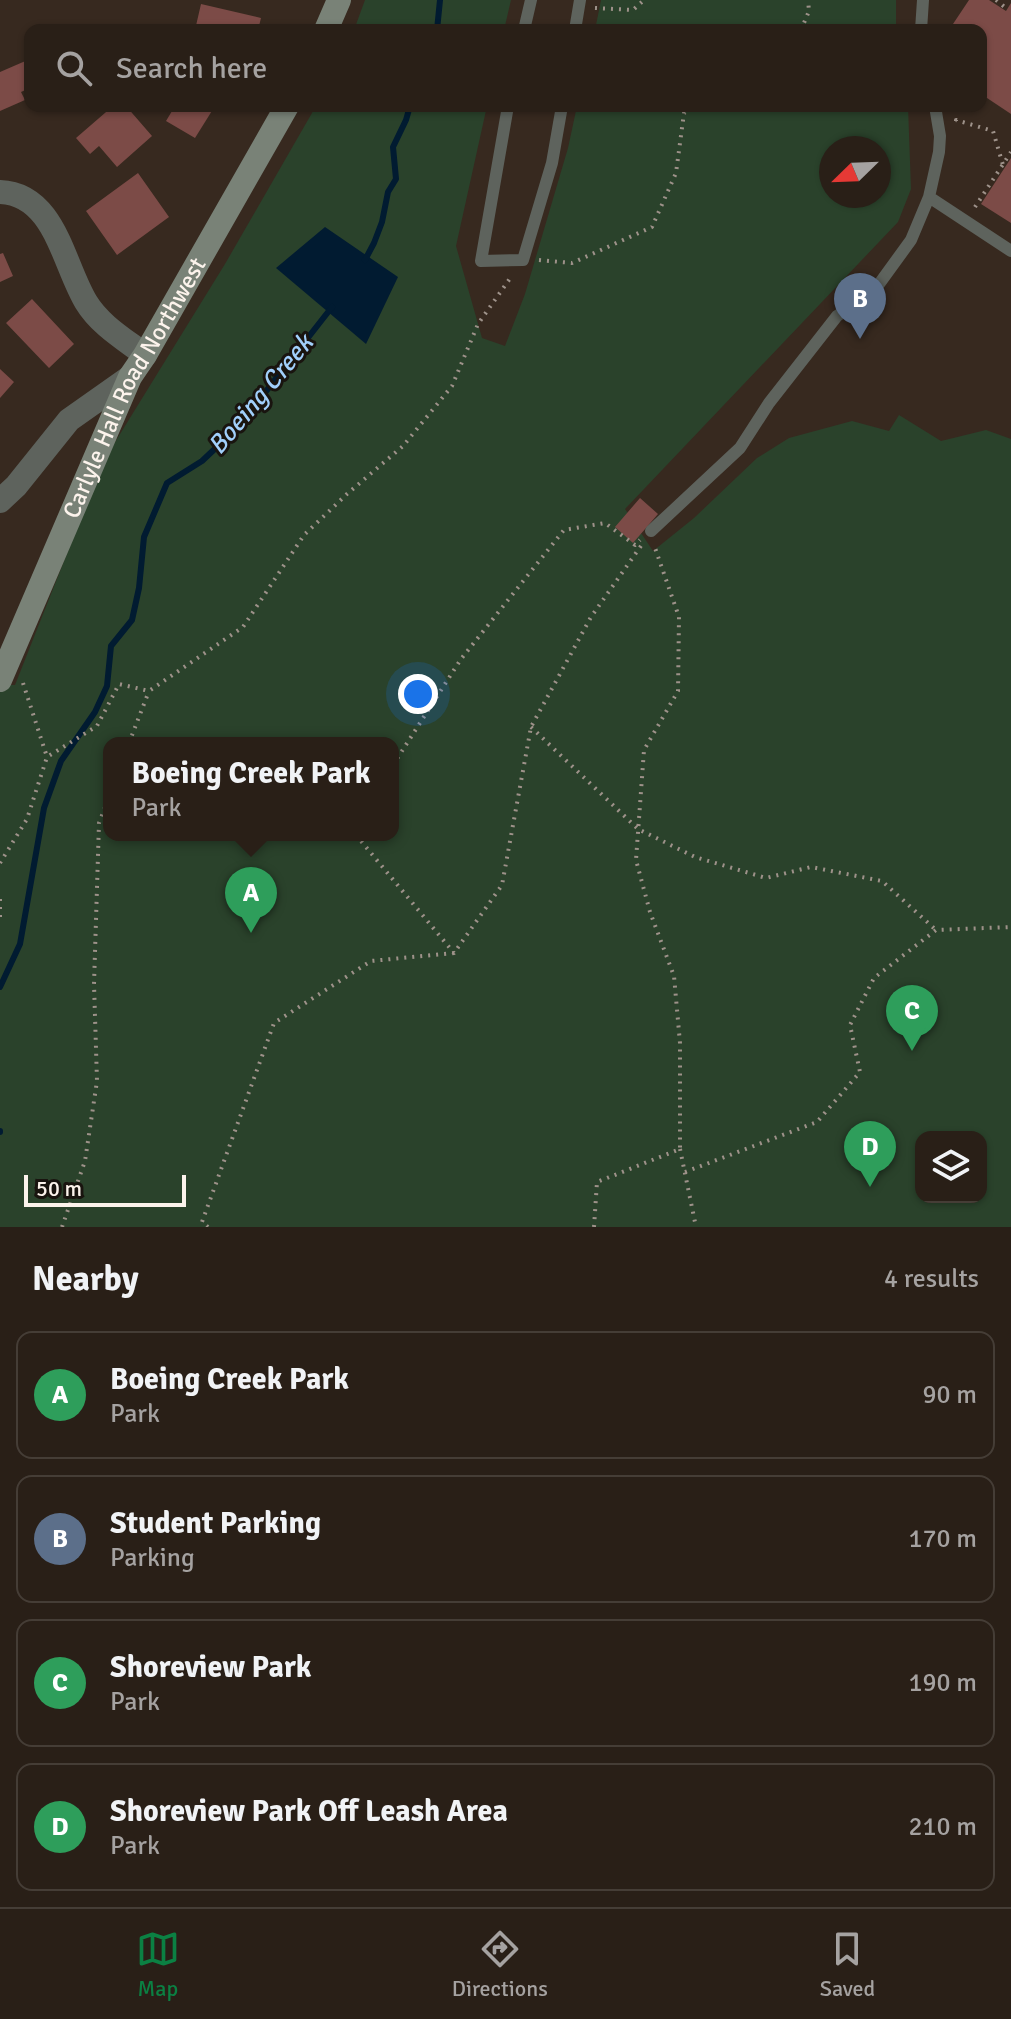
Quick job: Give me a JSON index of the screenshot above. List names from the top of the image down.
{
  "streets": {
    "street": ["Carlyle Hall Road Northwest"]
  },
  "water": ["Boeing Creek"],
  "scale_bar": "50 m",
  "north": "bottom left",
  "page": {
    "search": "Search here",
    "pins": [
      "B",
      "A",
      "C",
      "D"
    ],
    "popup": ["Boeing Creek Park", "Park"],
    "scale": "50 m",
    "heading": ["Nearby", "4 results"],
    "list": [
      {
        "mark": "A",
        "name": "Boeing Creek Park",
        "note": "Park",
        "value": "90 m"
      },
      {
        "mark": "B",
        "name": "Student Parking",
        "note": "Parking",
        "value": "170 m"
      },
      {
        "mark": "C",
        "name": "Shoreview Park",
        "note": "Park",
        "value": "190 m"
      },
      {
        "mark": "D",
        "name": "Shoreview Park Off Leash Area",
        "note": "Park",
        "value": "210 m"
      }
    ],
    "nav": ["Map", "Directions", "Saved"]
  }
}
